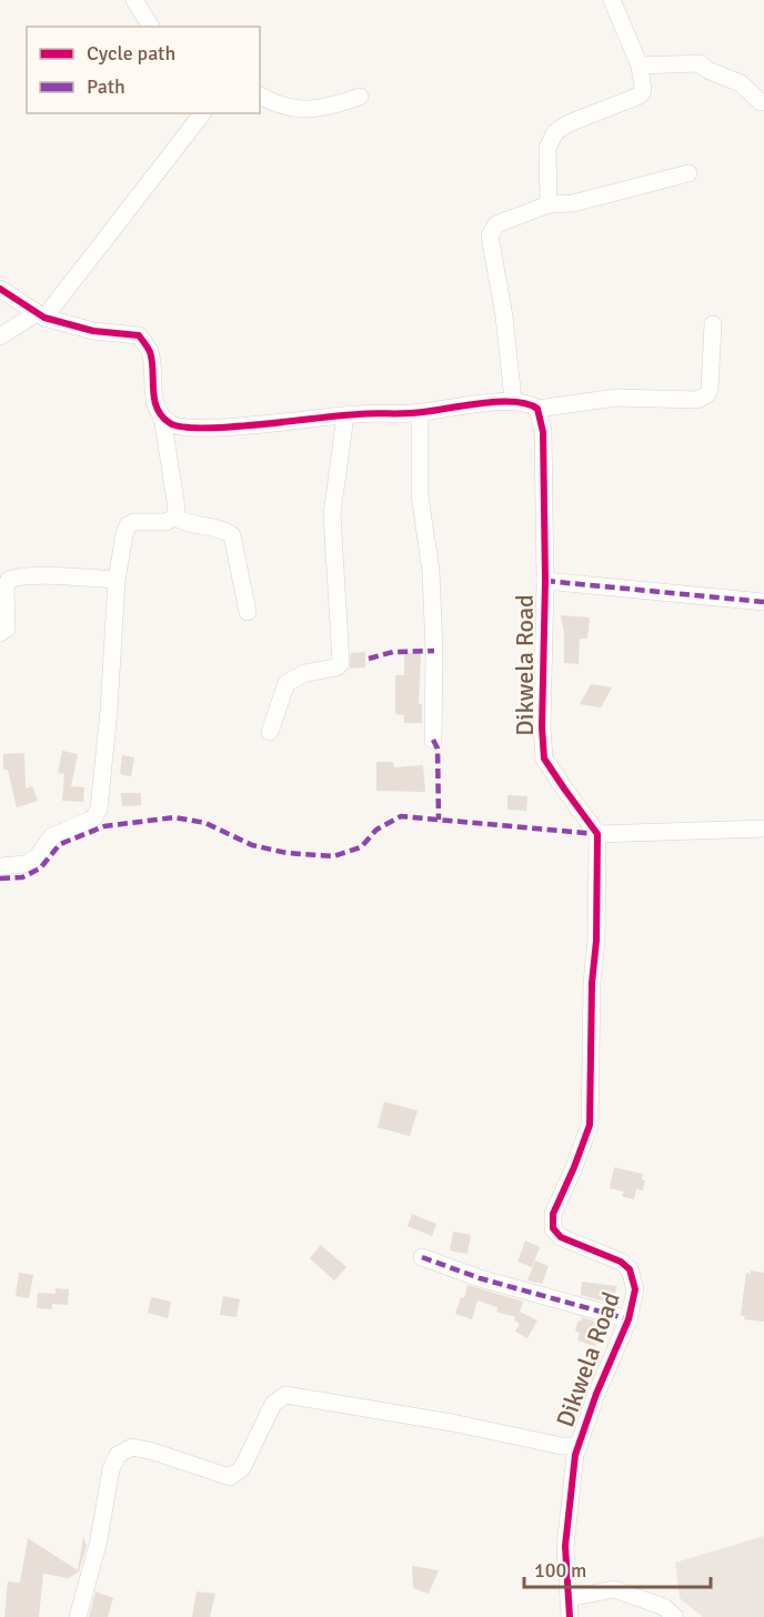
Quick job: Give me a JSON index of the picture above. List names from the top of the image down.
{
  "streets": {
    "street": ["Dikwela Road"]
  },
  "legend": ["Cycle path", "Path"],
  "scale_bar": "100 m"
}
